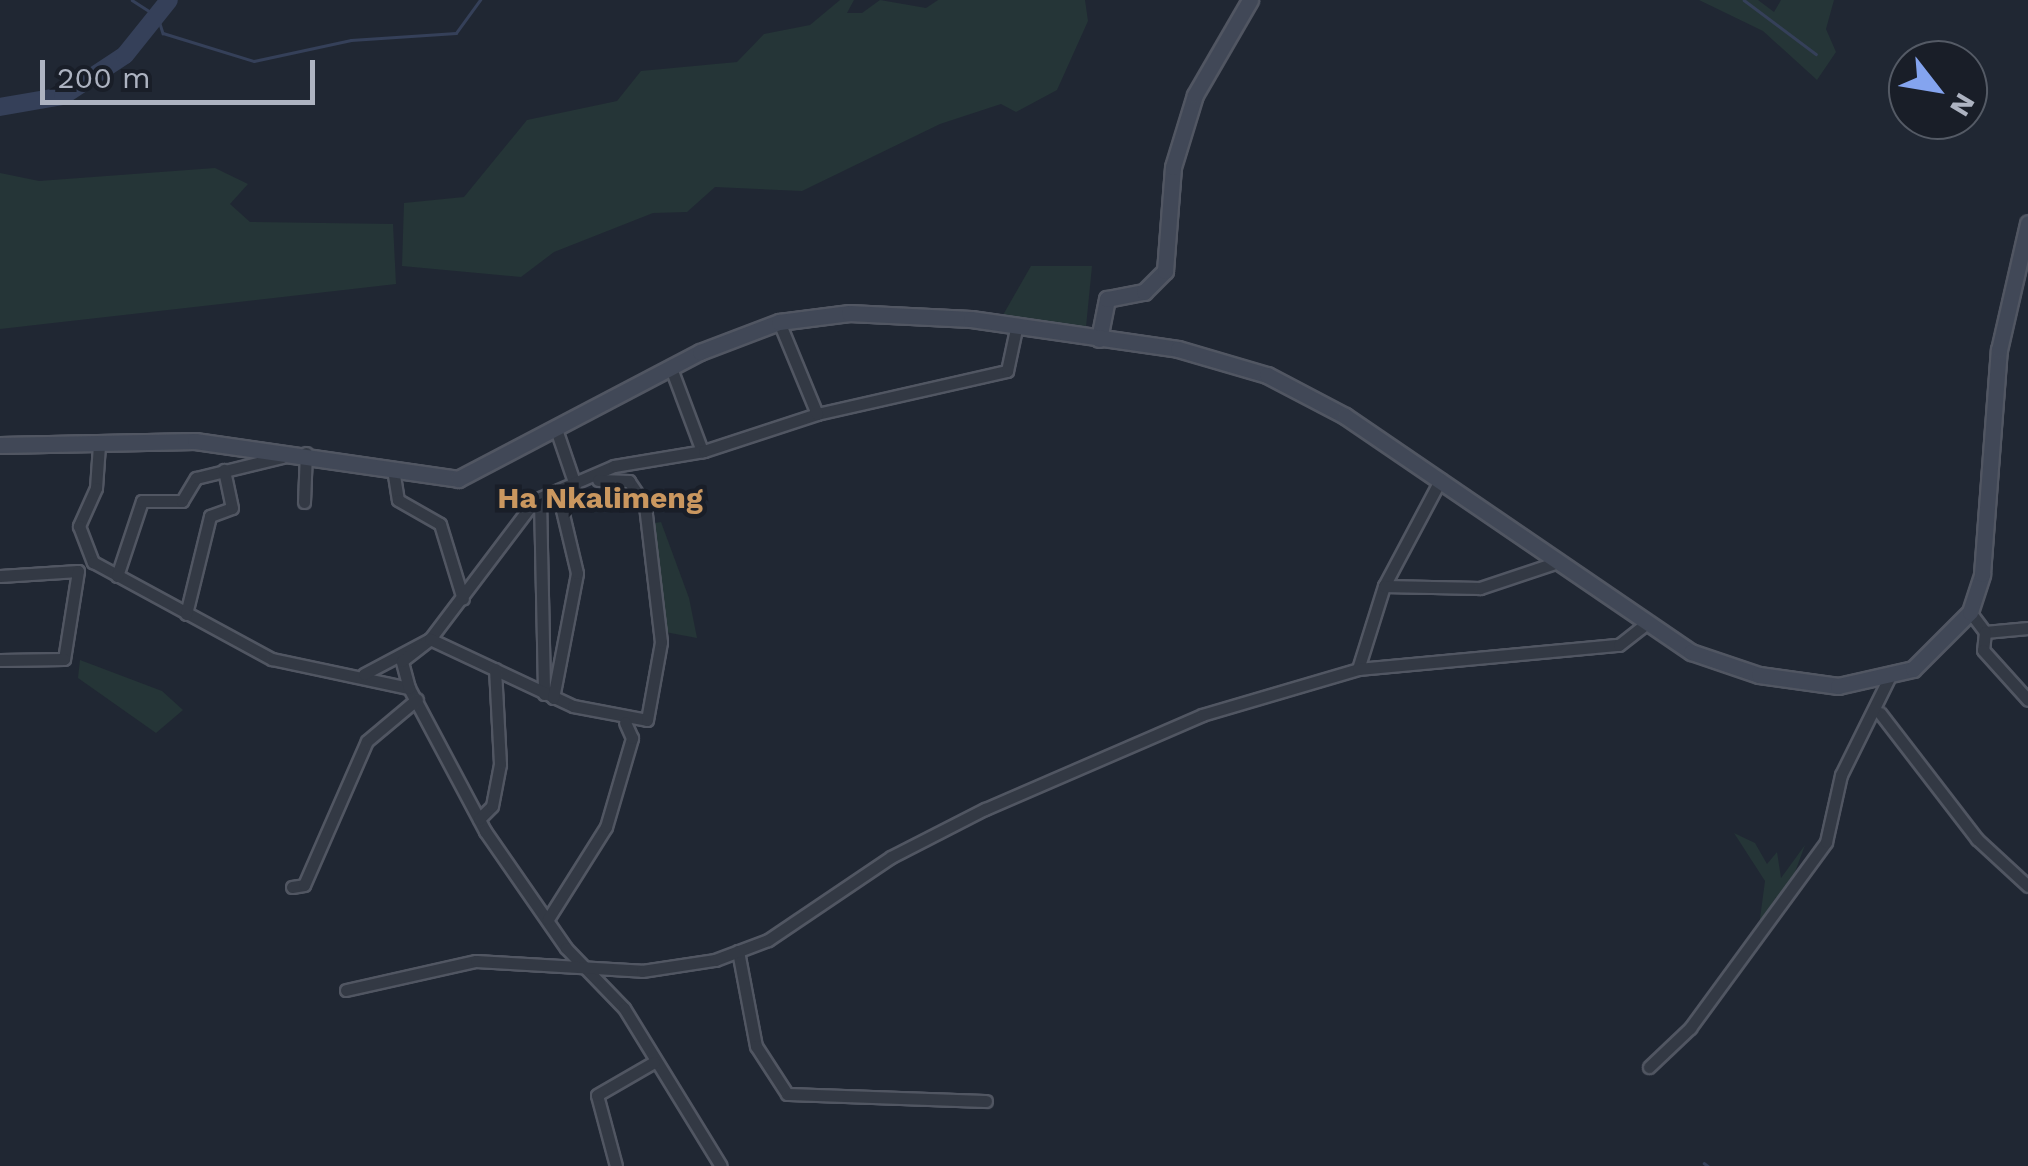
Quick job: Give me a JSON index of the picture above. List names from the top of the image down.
{
  "districts": ["Ha Nkalimeng"],
  "scale_bar": "200 m",
  "north": "bottom right"
}
